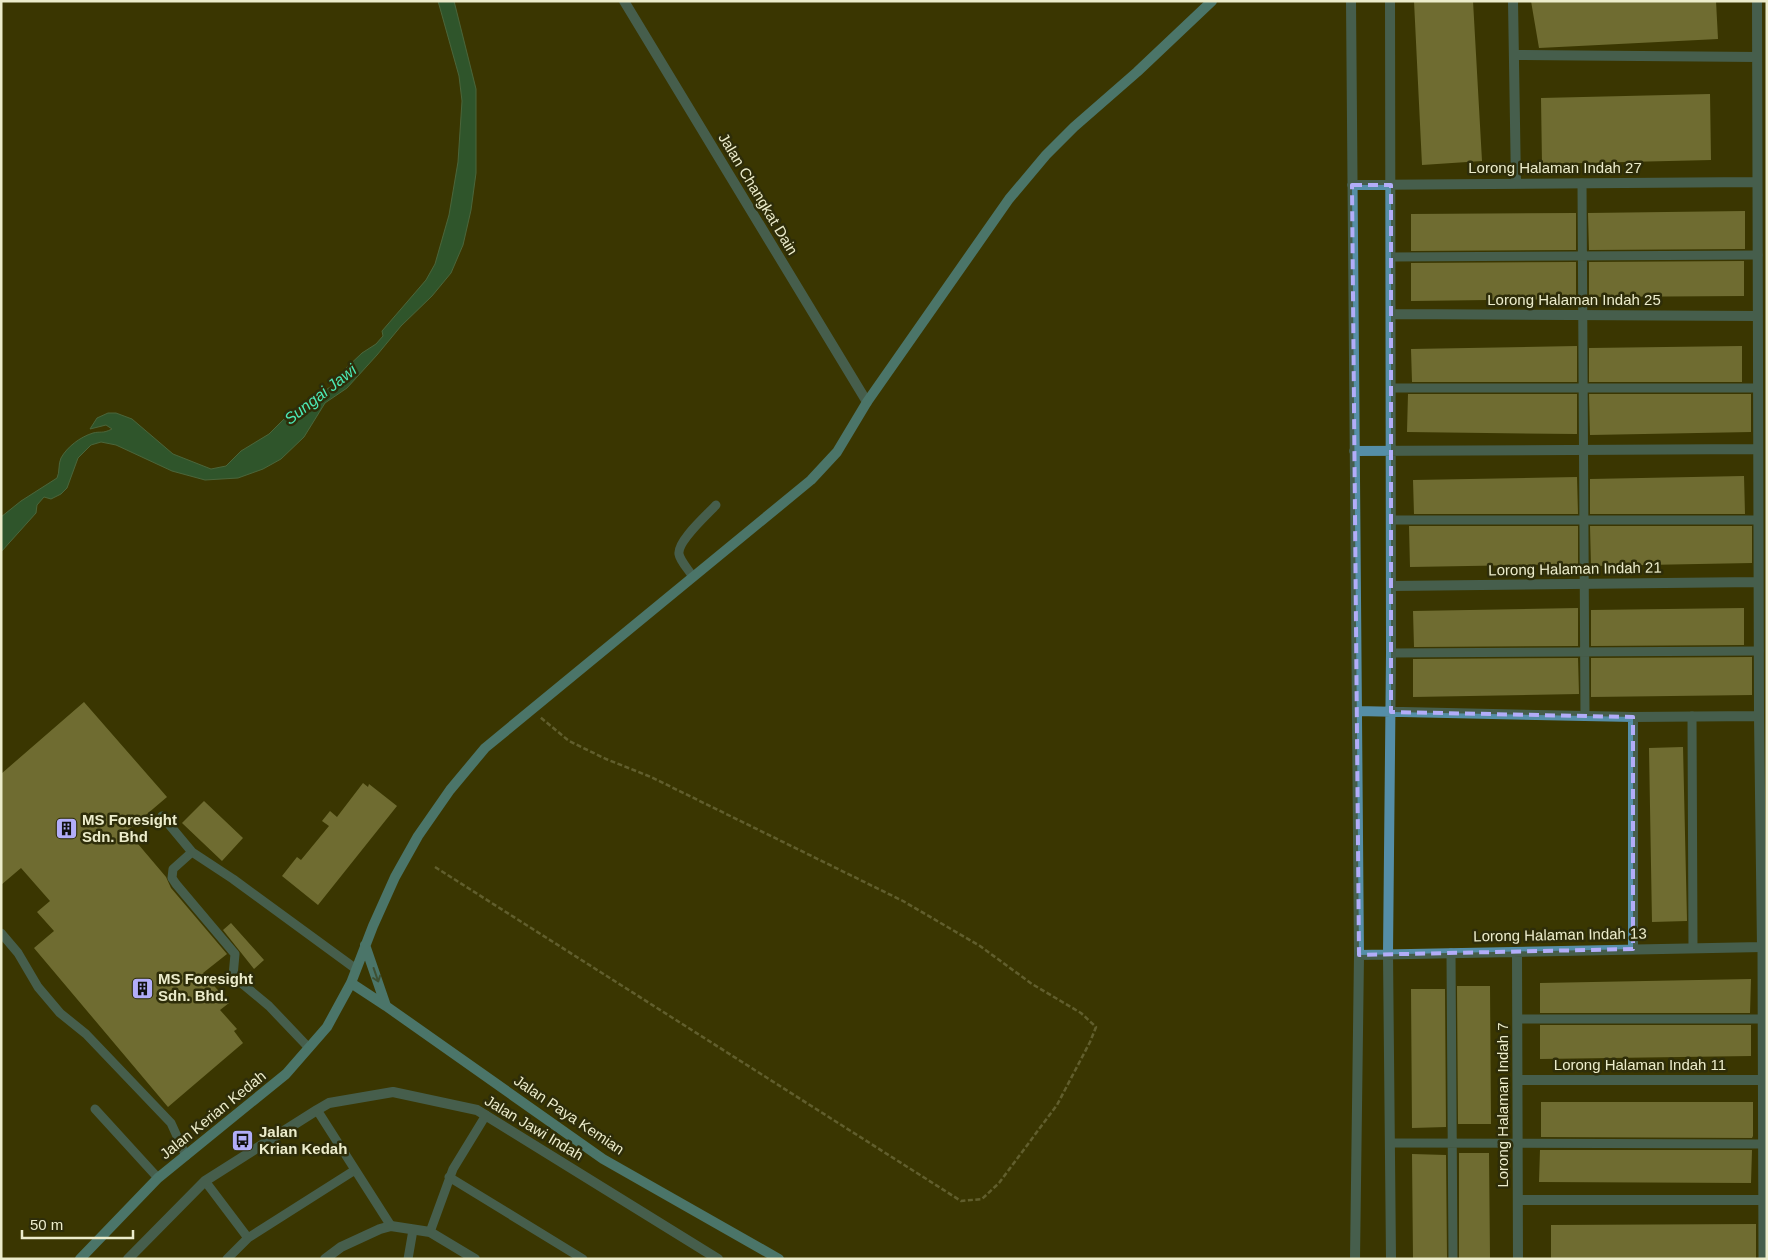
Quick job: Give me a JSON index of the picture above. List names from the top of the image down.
{
  "streets": {
    "main road": ["Jalan Kerian Kedah", "Jalan Paya Kemian"],
    "street": [
      "Lorong Halaman Indah 27",
      "Jalan Changkat Dain",
      "Lorong Halaman Indah 25",
      "Lorong Halaman Indah 21",
      "Lorong Halaman Indah 13",
      "Lorong Halaman Indah 11",
      "Lorong Halaman Indah 7",
      "Jalan Jawi Indah"
    ]
  },
  "crossings": [
    ["Jalan Changkat Dain", "Jalan Kerian Kedah"],
    ["Lorong Halaman Indah 13", "Lorong Halaman Indah 7"],
    ["Lorong Halaman Indah 11", "Lorong Halaman Indah 7"],
    ["Jalan Kerian Kedah", "Jalan Paya Kemian"]
  ],
  "water": ["Sungai Jawi"],
  "places": {
    "building": ["MS Foresight Sdn. Bhd", "MS Foresight Sdn. Bhd."],
    "bus stop": ["Jalan Krian Kedah"]
  },
  "scale_bar": "50 m"
}
